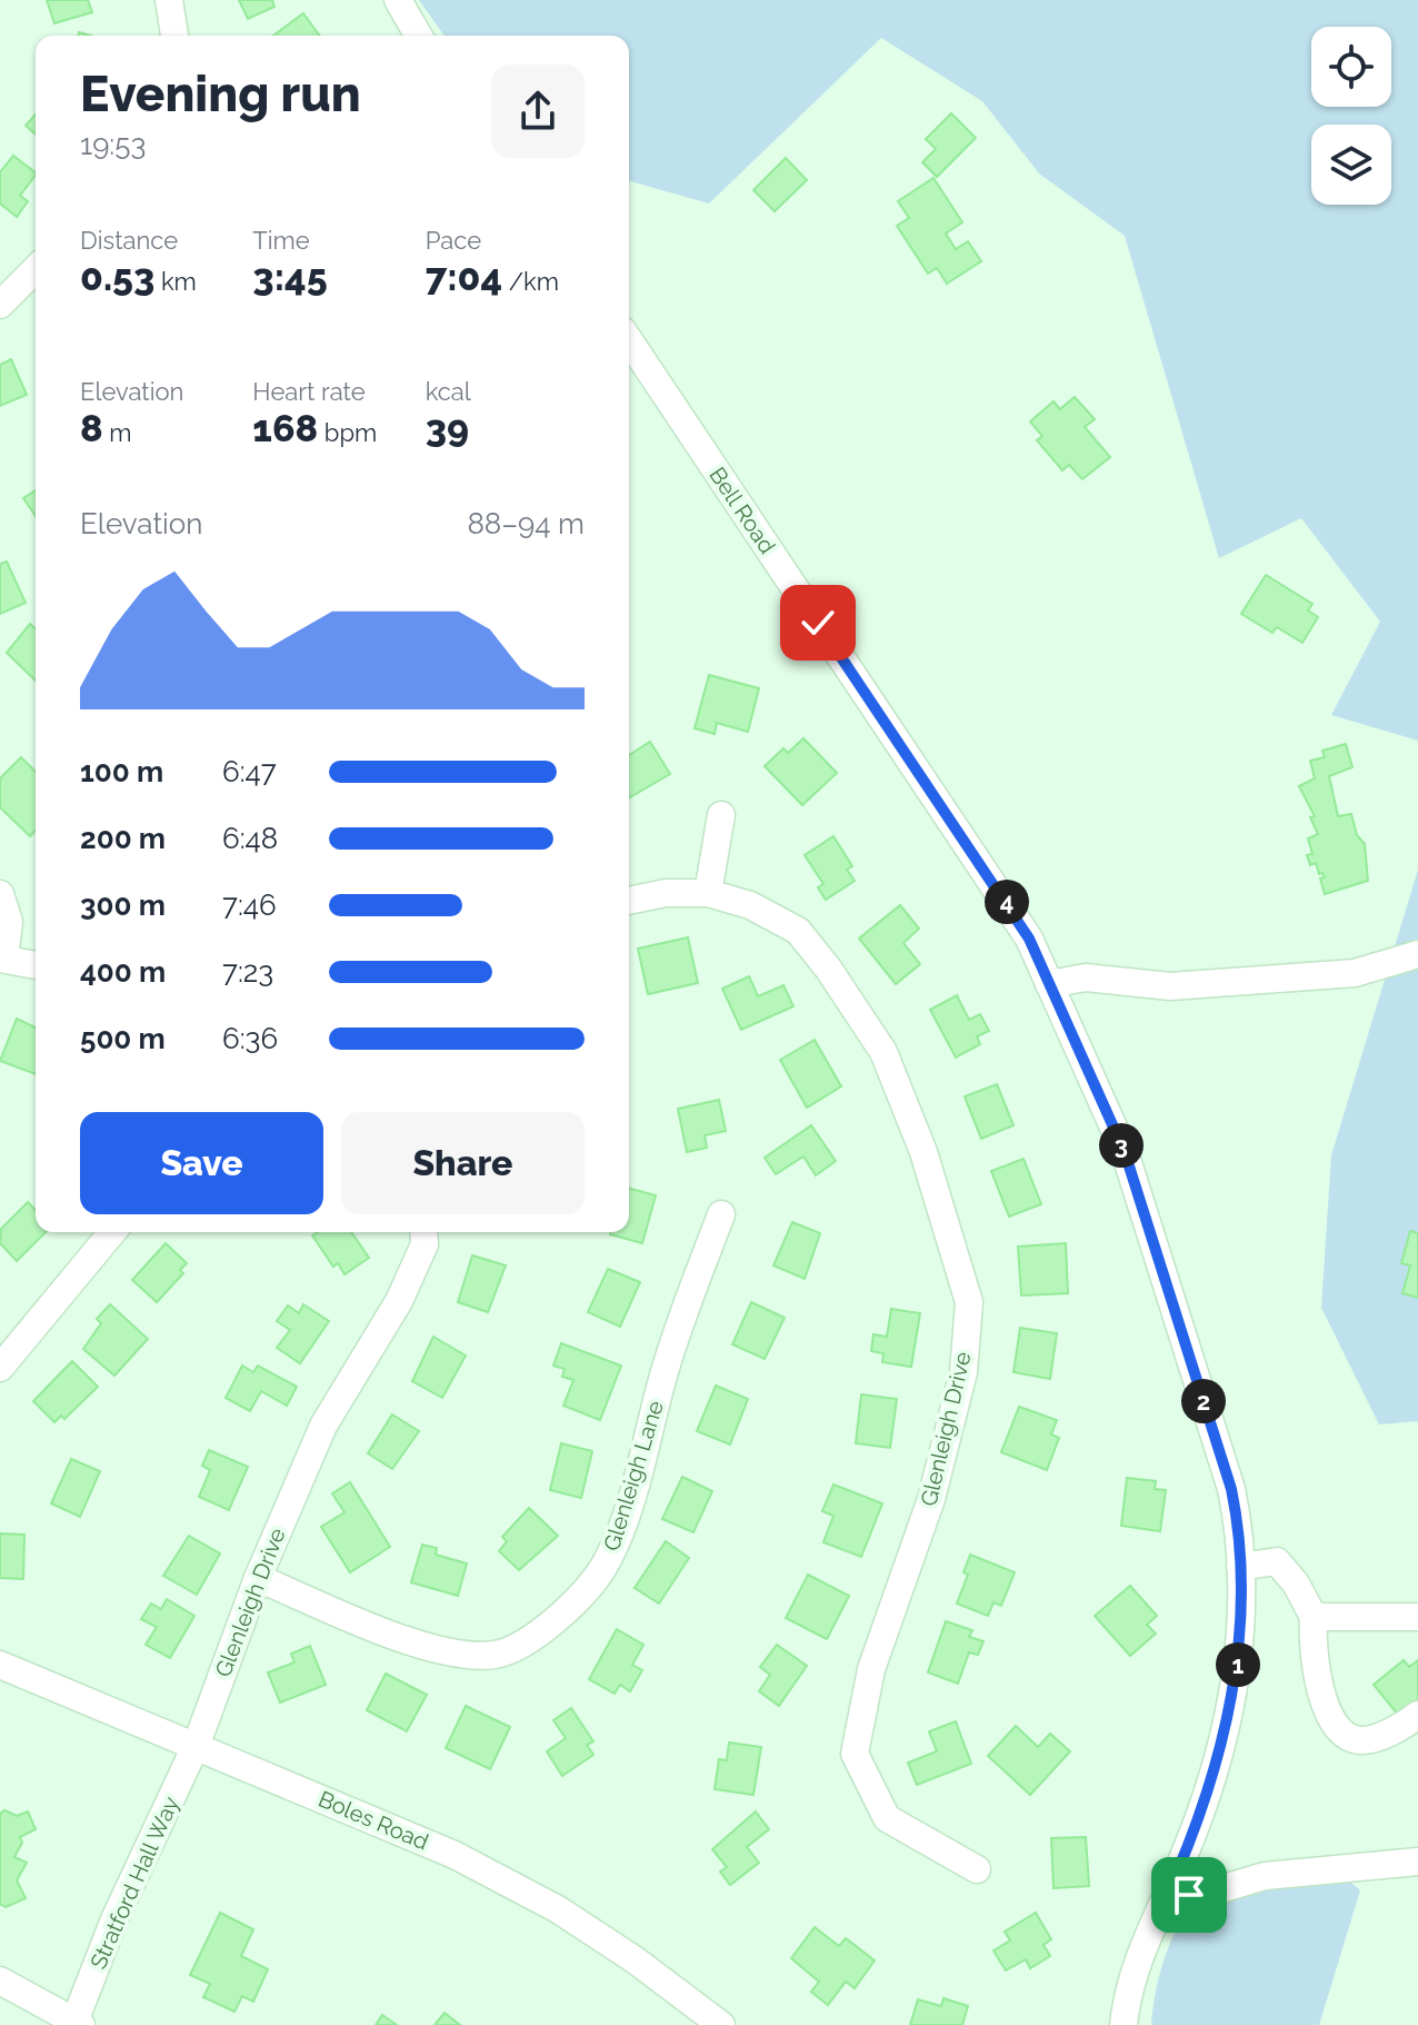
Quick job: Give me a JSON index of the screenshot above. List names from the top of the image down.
{
  "streets": {
    "street": [
      "Bell Road",
      "Glenleigh Drive",
      "Glenleigh Lane",
      "Boles Road",
      "Stratford Hall Way"
    ]
  },
  "crossings": [
    ["Glenleigh Drive", "Glenleigh Lane"],
    ["Glenleigh Drive", "Boles Road"],
    ["Glenleigh Drive", "Stratford Hall Way"],
    ["Boles Road", "Stratford Hall Way"]
  ],
  "page": {
    "heading": ["Evening run", "19:53"],
    "stats": [
      ["Distance", "0.53 km"],
      ["Time", "3:45"],
      ["Pace", "7:04 /km"],
      ["Elevation", "8 m"],
      ["Heart rate", "168 bpm"],
      ["kcal", "39"]
    ],
    "chart": ["Elevation", "88–94 m"],
    "list": [
      {
        "name": "100 m",
        "note": "6:47"
      },
      {
        "name": "200 m",
        "note": "6:48"
      },
      {
        "name": "300 m",
        "note": "7:46"
      },
      {
        "name": "400 m",
        "note": "7:23"
      },
      {
        "name": "500 m",
        "note": "6:36"
      }
    ],
    "pins": [
      "4",
      "3",
      "2",
      "1"
    ],
    "buttons": ["Save", "Share"]
  }
}
